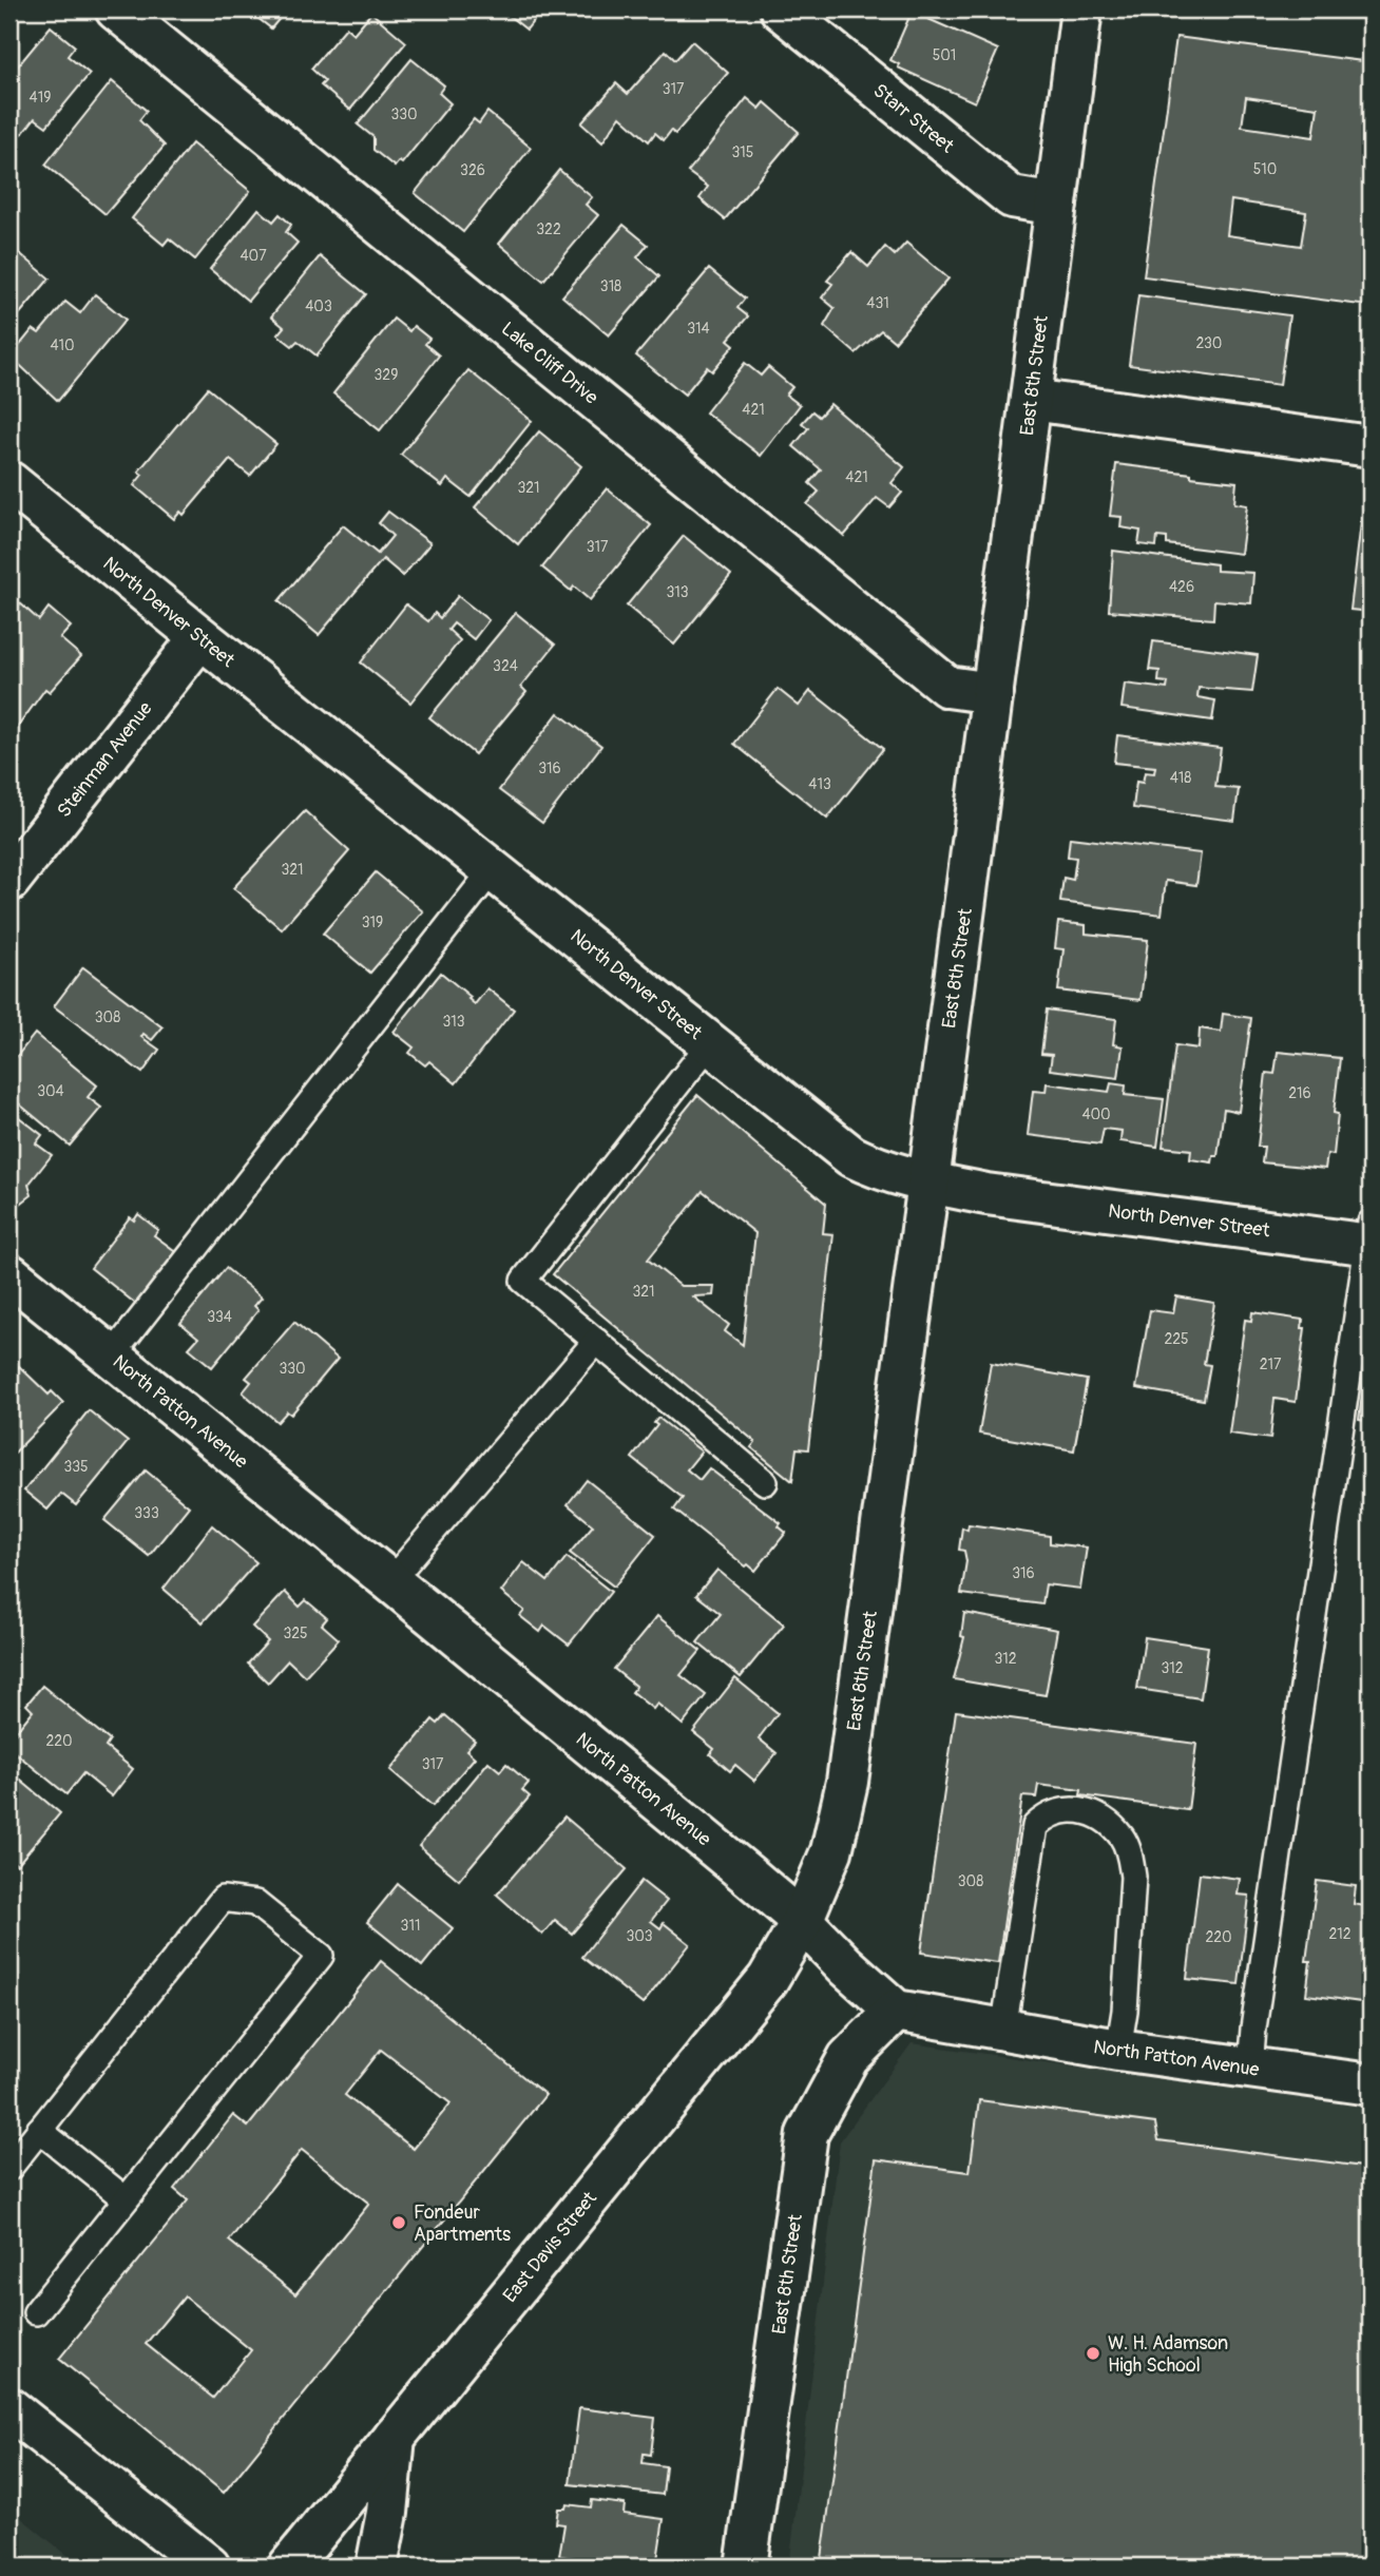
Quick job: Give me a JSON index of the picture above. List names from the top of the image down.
{
  "streets": {
    "street": [
      "Starr Street",
      "Lake Cliff Drive",
      "East 8th Street",
      "North Denver Street",
      "Steinman Avenue",
      "North Patton Avenue",
      "East Davis Street"
    ]
  },
  "crossings": [
    ["Starr Street", "East 8th Street"],
    ["Lake Cliff Drive", "East 8th Street"],
    ["East 8th Street", "North Denver Street"],
    ["East 8th Street", "North Patton Avenue"],
    ["East 8th Street", "East Davis Street"],
    ["North Denver Street", "Steinman Avenue"],
    ["North Patton Avenue", "East Davis Street"]
  ],
  "places": ["Fondeur Apartments", "W. H. Adamson High School"],
  "house_numbers": [
    "501",
    "317",
    "419",
    "330",
    "315",
    "510",
    "326",
    "322",
    "407",
    "318",
    "431",
    "403",
    "314",
    "230",
    "410",
    "329",
    "421",
    "421",
    "321",
    "317",
    "426",
    "313",
    "324",
    "316",
    "418",
    "413",
    "321",
    "319",
    "308",
    "313",
    "304",
    "216",
    "400",
    "321",
    "334",
    "225",
    "217",
    "330",
    "335",
    "333",
    "316",
    "325",
    "312",
    "312",
    "220",
    "317",
    "308",
    "311",
    "212",
    "303",
    "220"
  ]
}
